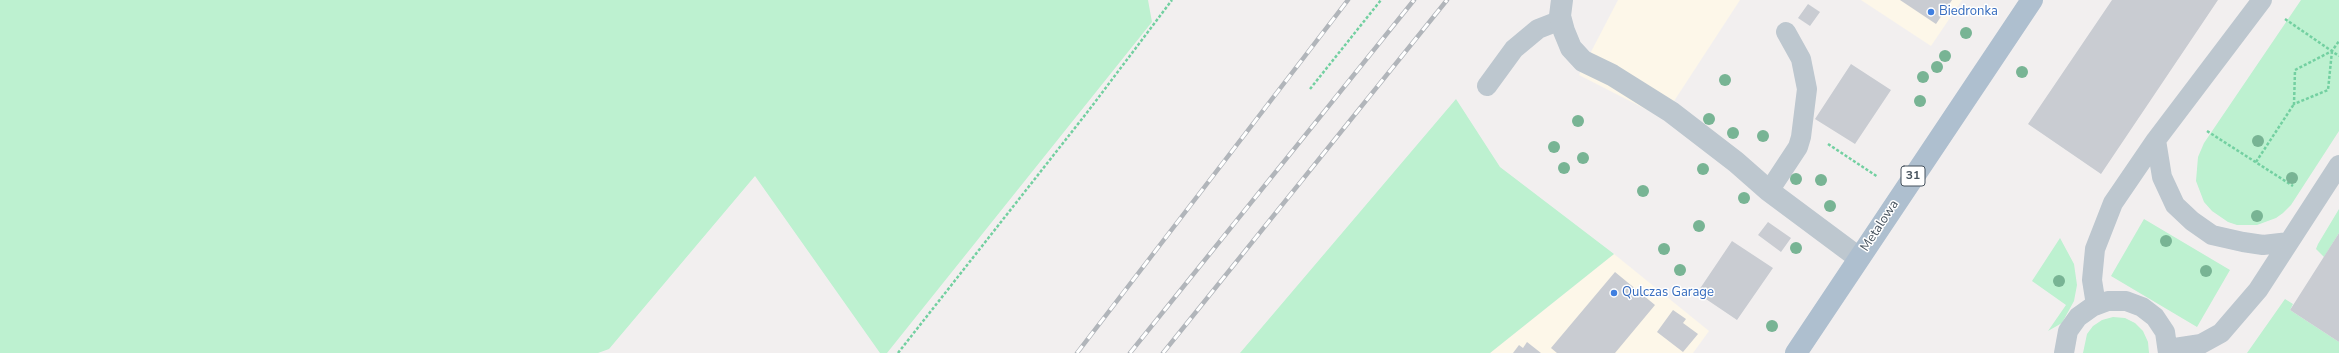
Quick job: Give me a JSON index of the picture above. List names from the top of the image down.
{
  "streets": {
    "main road": ["31", "Metalowa"]
  },
  "places": ["Biedronka", "Qulczas Garage"]
}
